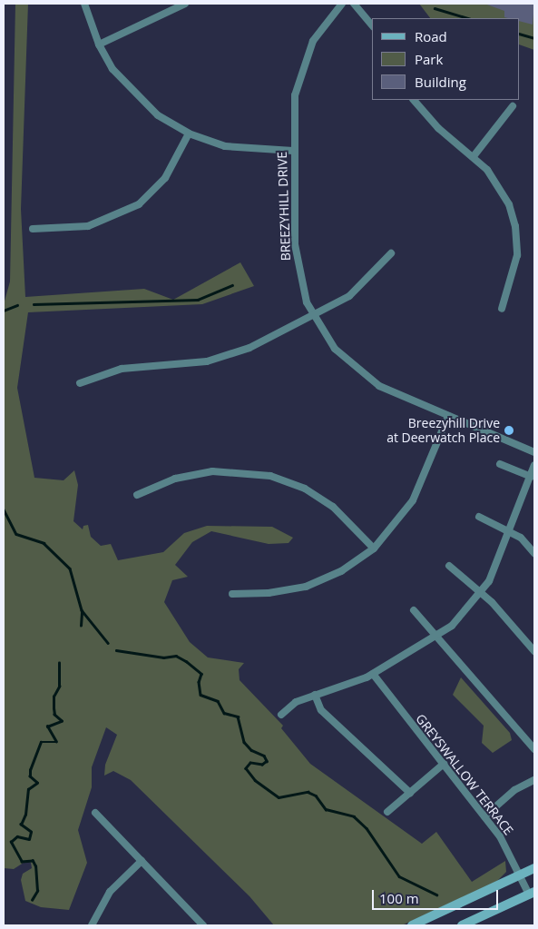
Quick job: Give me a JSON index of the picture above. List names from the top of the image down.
{
  "streets": {
    "street": ["BREEZYHILL DRIVE", "GREYSWALLOW TERRACE"]
  },
  "places": ["Breezyhill Drive at Deerwatch Place"],
  "legend": ["Road", "Park", "Building"],
  "scale_bar": "100 m"
}
